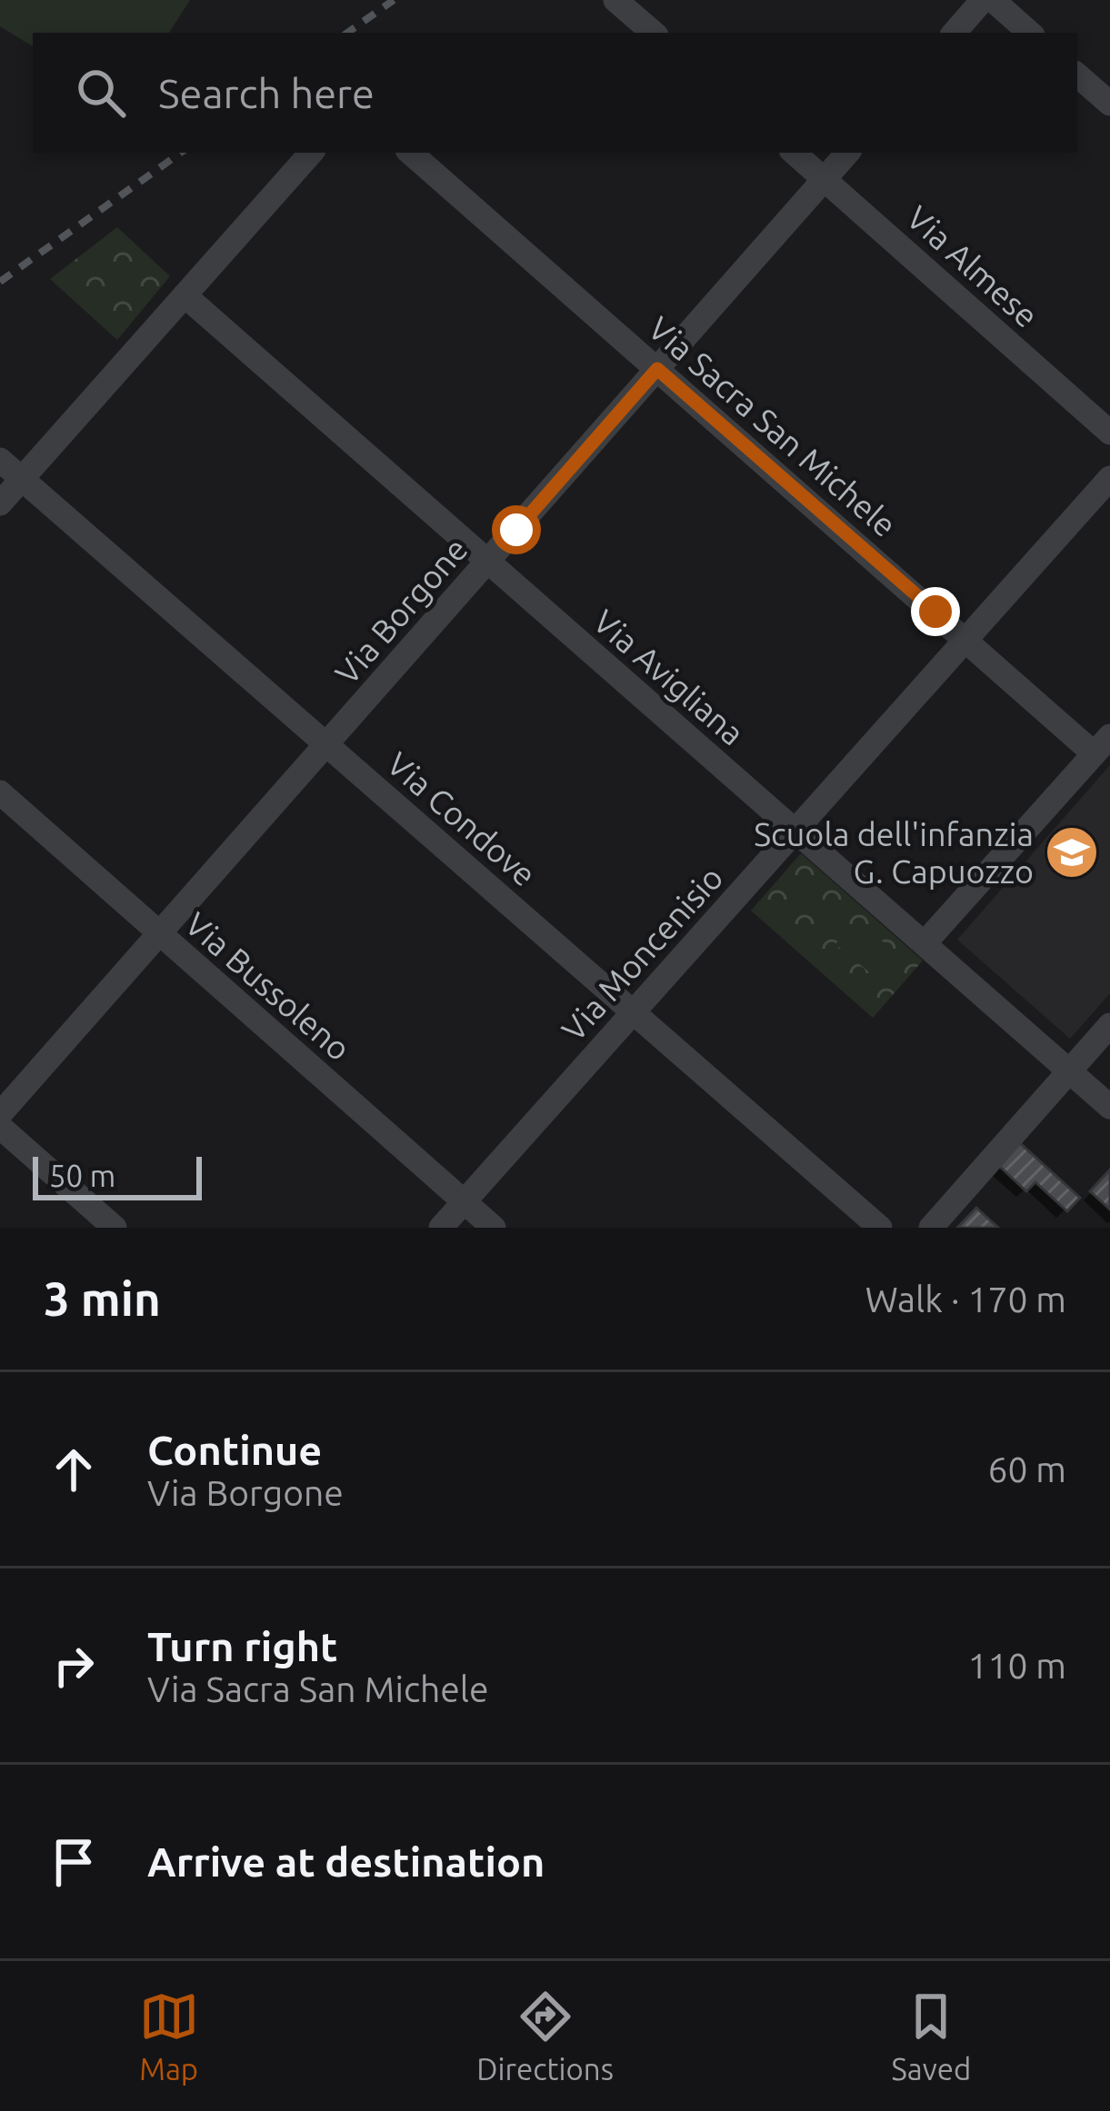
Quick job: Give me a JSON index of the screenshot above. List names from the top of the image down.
{
  "streets": {
    "street": [
      "Via Almese",
      "Via Sacra San Michele",
      "Via Borgone",
      "Via Avigliana",
      "Via Condove",
      "Via Moncenisio",
      "Via Bussoleno"
    ]
  },
  "crossings": [
    ["Via Almese", "Via Borgone"],
    ["Via Sacra San Michele", "Via Borgone"],
    ["Via Sacra San Michele", "Via Moncenisio"],
    ["Via Borgone", "Via Avigliana"],
    ["Via Borgone", "Via Condove"],
    ["Via Borgone", "Via Bussoleno"],
    ["Via Avigliana", "Via Moncenisio"],
    ["Via Condove", "Via Moncenisio"],
    ["Via Moncenisio", "Via Bussoleno"]
  ],
  "places": {
    "school or university": ["Scuola dell'infanzia G. Capuozzo"]
  },
  "scale_bar": "50 m",
  "page": {
    "search": "Search here",
    "scale": "50 m",
    "heading": ["3 min", "Walk · 170 m"],
    "list": [
      ["Continue", "Via Borgone", "60 m"],
      ["Turn right", "Via Sacra San Michele", "110 m"],
      "Arrive at destination"
    ],
    "nav": ["Map", "Directions", "Saved"]
  }
}
